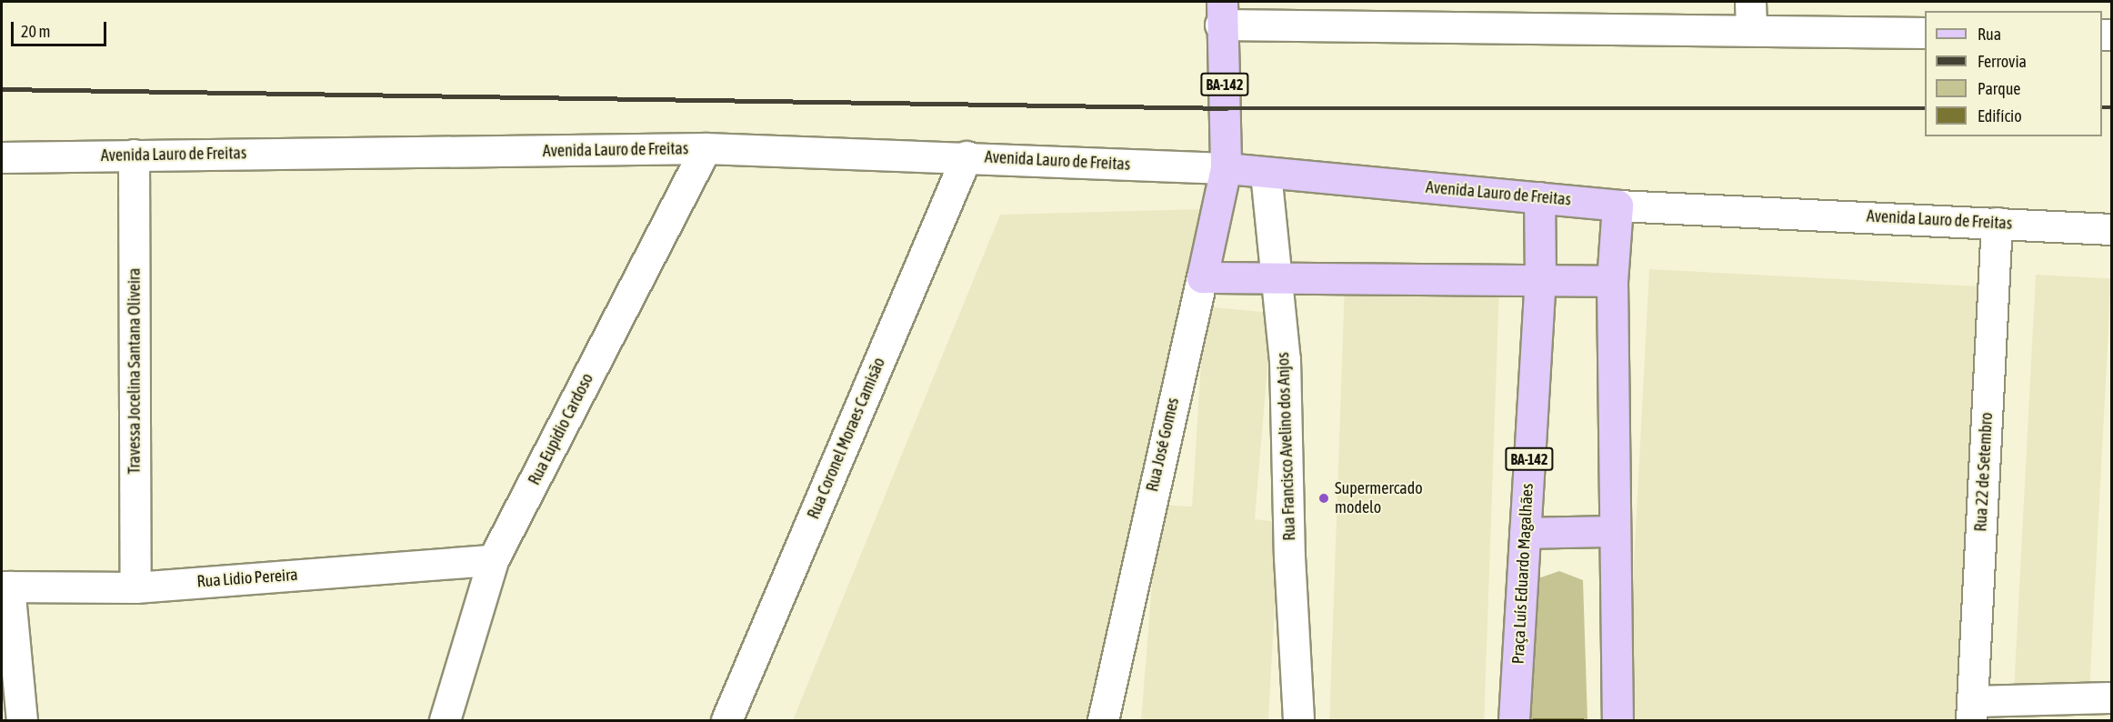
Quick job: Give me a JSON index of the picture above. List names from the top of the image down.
{
  "streets": {
    "main road": [
      "BA-142",
      "Avenida Lauro de Freitas",
      "Rua José Gomes",
      "Praça Luís Eduardo Magalhães"
    ],
    "street": [
      "Travessa Jocelina Santana Oliveira",
      "Rua Eupidio Cardoso",
      "Rua Coronel Moraes Camisão",
      "Rua Francisco Avelino dos Anjos",
      "Rua 22 de Setembro",
      "Rua Lidio Pereira"
    ]
  },
  "crossings": [
    ["BA-142", "Avenida Lauro de Freitas"],
    ["BA-142", "Rua José Gomes"],
    ["Avenida Lauro de Freitas", "Travessa Jocelina Santana Oliveira"],
    ["Avenida Lauro de Freitas", "Rua Eupidio Cardoso"],
    ["Avenida Lauro de Freitas", "Rua Coronel Moraes Camisão"],
    ["Avenida Lauro de Freitas", "Rua José Gomes"],
    ["Avenida Lauro de Freitas", "Rua Francisco Avelino dos Anjos"],
    ["Avenida Lauro de Freitas", "Rua 22 de Setembro"],
    ["Avenida Lauro de Freitas", "Praça Luís Eduardo Magalhães"],
    ["Travessa Jocelina Santana Oliveira", "Rua Lidio Pereira"],
    ["Rua Eupidio Cardoso", "Rua Lidio Pereira"]
  ],
  "places": ["Supermercado modelo"],
  "legend": [
    "Rua",
    "Ferrovia",
    "Parque",
    "Edifício"
  ],
  "scale_bar": "20 m"
}
